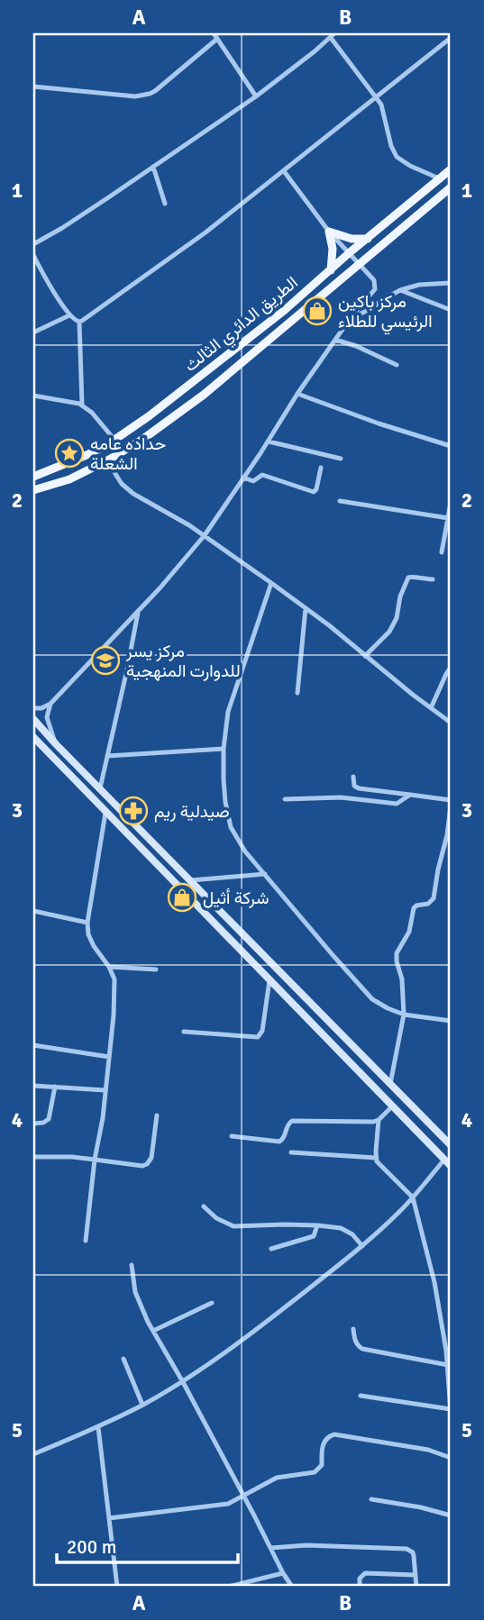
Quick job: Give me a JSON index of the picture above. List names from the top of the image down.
{
  "streets": {
    "main road": ["الطريق الدائري الثالث"]
  },
  "places": {
    "shop": ["مركز باكين الرئيسي للطلاء", "شركة أثيل"],
    "place": ["حداده عامه الشعلة"],
    "school or university": ["مركز يسر للدوارت المنهجية"],
    "pharmacy": ["صيدلية ريم"]
  },
  "scale_bar": "200 m",
  "grid": {
    "columns": ["A", "B"],
    "rows": [
      "1",
      "2",
      "3",
      "4",
      "5"
    ]
  }
}
